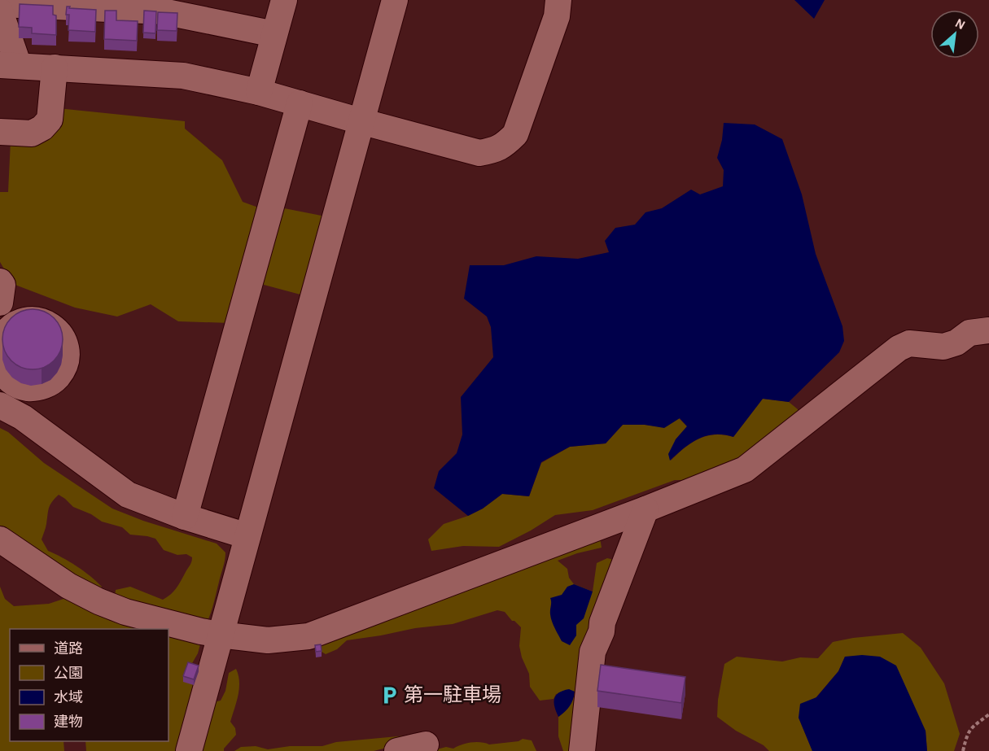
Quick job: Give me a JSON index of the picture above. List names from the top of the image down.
{
  "places": {
    "parking": ["第一駐車場"]
  },
  "legend": [
    "道路",
    "公園",
    "水域",
    "建物"
  ],
  "north": "top right"
}
